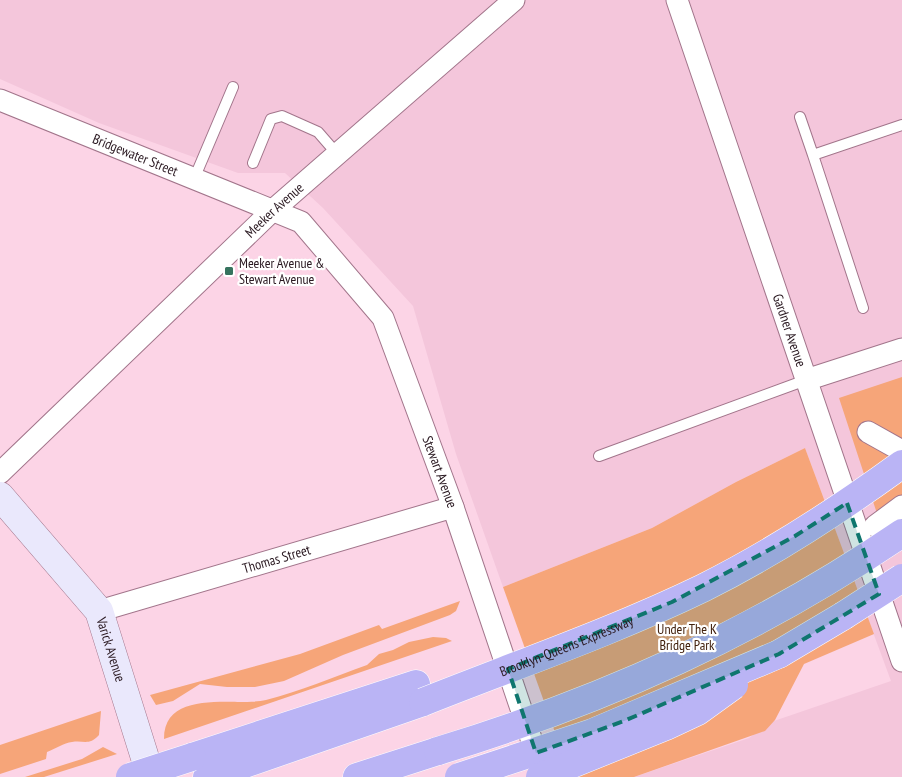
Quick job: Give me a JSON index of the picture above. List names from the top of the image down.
{
  "streets": {
    "highway": ["Brooklyn-Queens Expressway"],
    "main road": ["Varick Avenue"],
    "street": [
      "Bridgewater Street",
      "Meeker Avenue",
      "Gardner Avenue",
      "Stewart Avenue",
      "Thomas Street"
    ]
  },
  "crossings": [
    ["Bridgewater Street", "Meeker Avenue"],
    ["Bridgewater Street", "Stewart Avenue"],
    ["Meeker Avenue", "Stewart Avenue"],
    ["Stewart Avenue", "Thomas Street"],
    ["Thomas Street", "Varick Avenue"]
  ],
  "parks": ["Under The K Bridge Park"],
  "places": {
    "transit": ["Meeker Avenue & Stewart Avenue"]
  }
}
